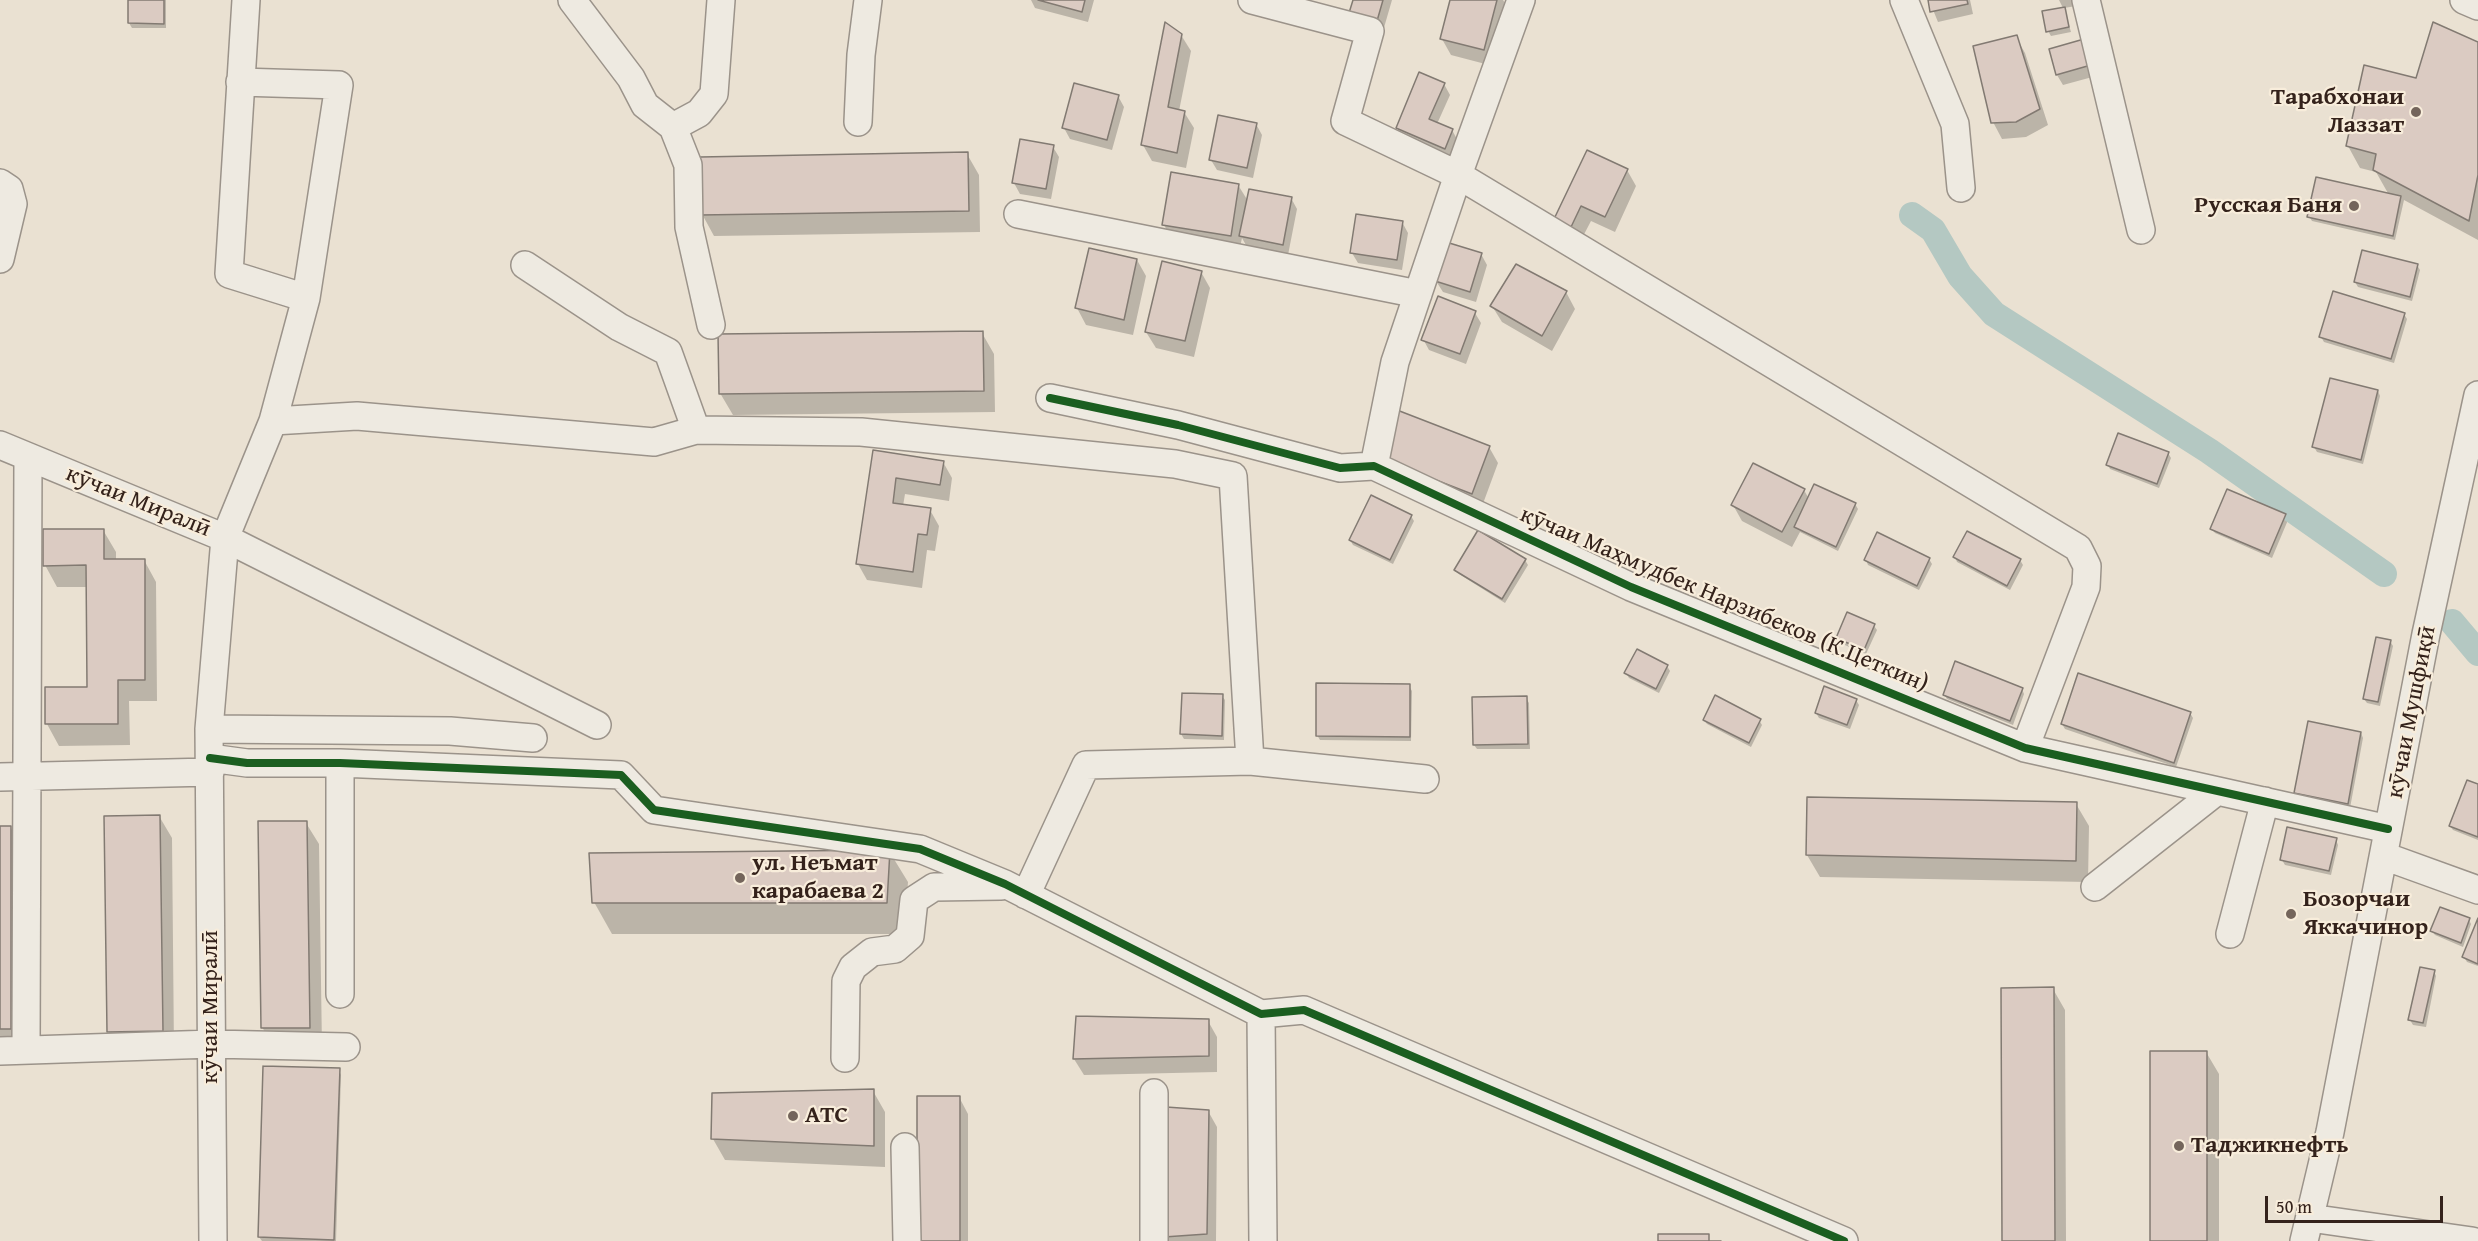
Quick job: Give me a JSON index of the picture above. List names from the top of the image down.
{
  "streets": {
    "street": ["кӯчаи Миралӣ", "кӯчаи Маҳмудбек Нарзибеков (К.Цеткин)", "кӯчаи Мушфиқӣ"]
  },
  "crossings": [
    ["кӯчаи Маҳмудбек Нарзибеков (К.Цеткин)", "кӯчаи Мушфиқӣ"]
  ],
  "places": [
    "Тарабхонаи Лаззат",
    "Русская Баня",
    "ул. Неъмат карабаева 2",
    "Бозорчаи Яккачинор",
    "АТС",
    "Таджикнефть"
  ],
  "scale_bar": "50 m"
}
